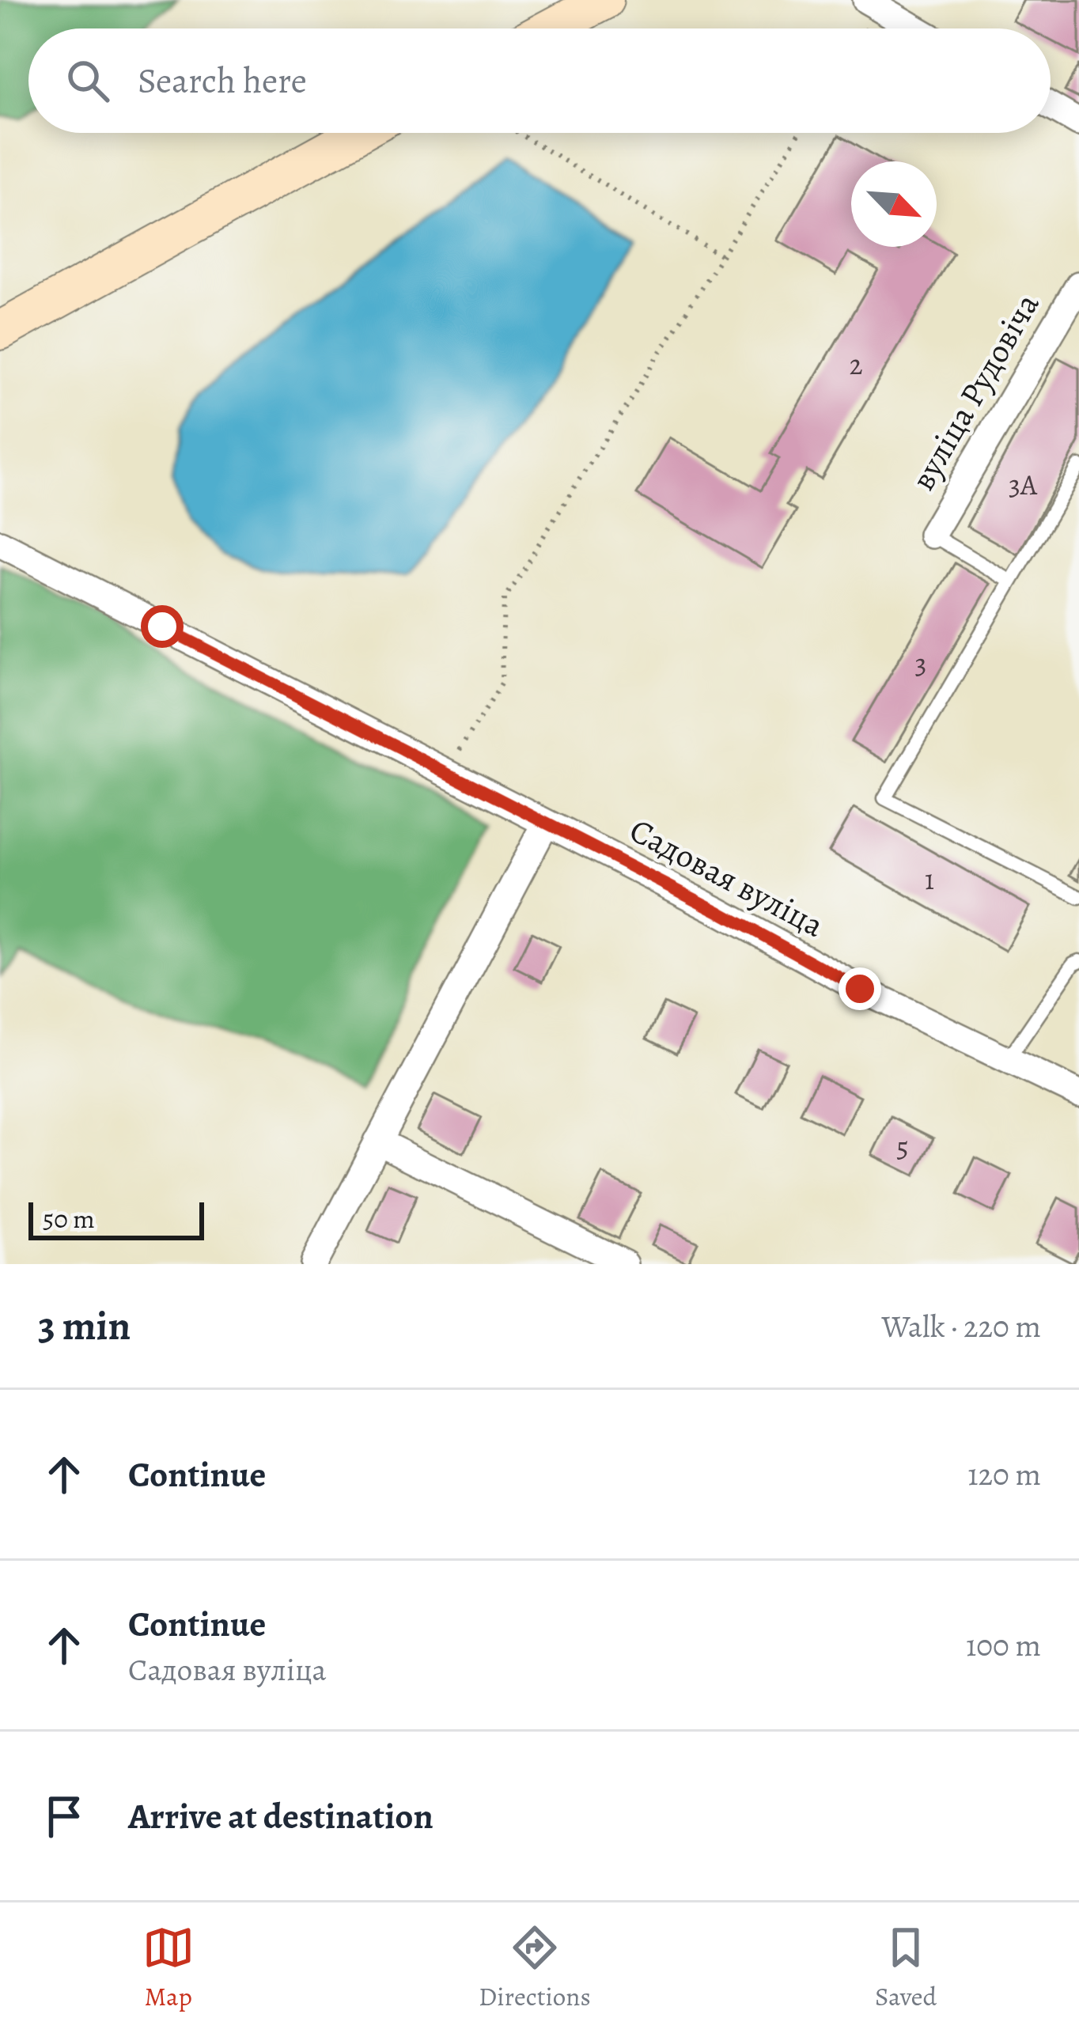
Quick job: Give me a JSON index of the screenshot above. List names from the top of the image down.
{
  "streets": {
    "street": ["вуліца Рудовіча", "Садовая вуліца"]
  },
  "house_numbers": [
    "2",
    "3А",
    "3",
    "1",
    "5"
  ],
  "scale_bar": "50 m",
  "north": "bottom right",
  "page": {
    "search": "Search here",
    "scale": "50 m",
    "heading": ["3 min", "Walk · 220 m"],
    "list": [
      ["Continue", "120 m"],
      ["Continue", "Садовая вуліца", "100 m"],
      "Arrive at destination"
    ],
    "nav": ["Map", "Directions", "Saved"]
  }
}
